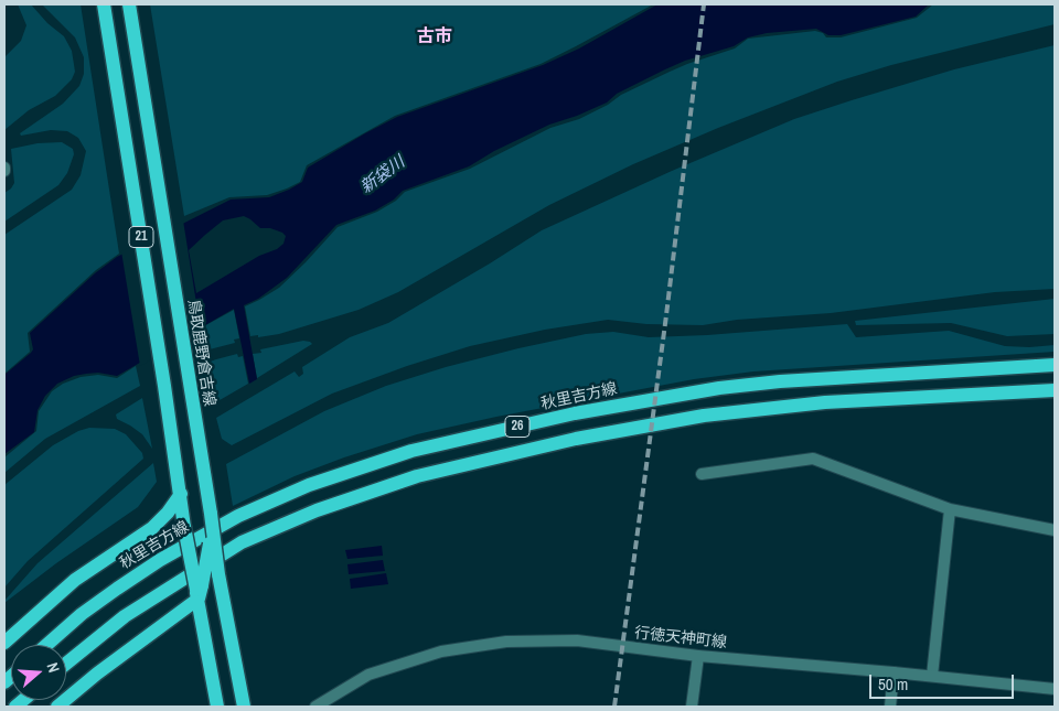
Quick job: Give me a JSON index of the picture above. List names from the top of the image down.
{
  "streets": {
    "main road": [
      "21",
      "鳥取鹿野倉吉線",
      "秋里吉方線",
      "26"
    ],
    "street": ["行徳天神町線"]
  },
  "districts": ["古市"],
  "water": ["新袋川"],
  "scale_bar": "50 m",
  "north": "right"
}
